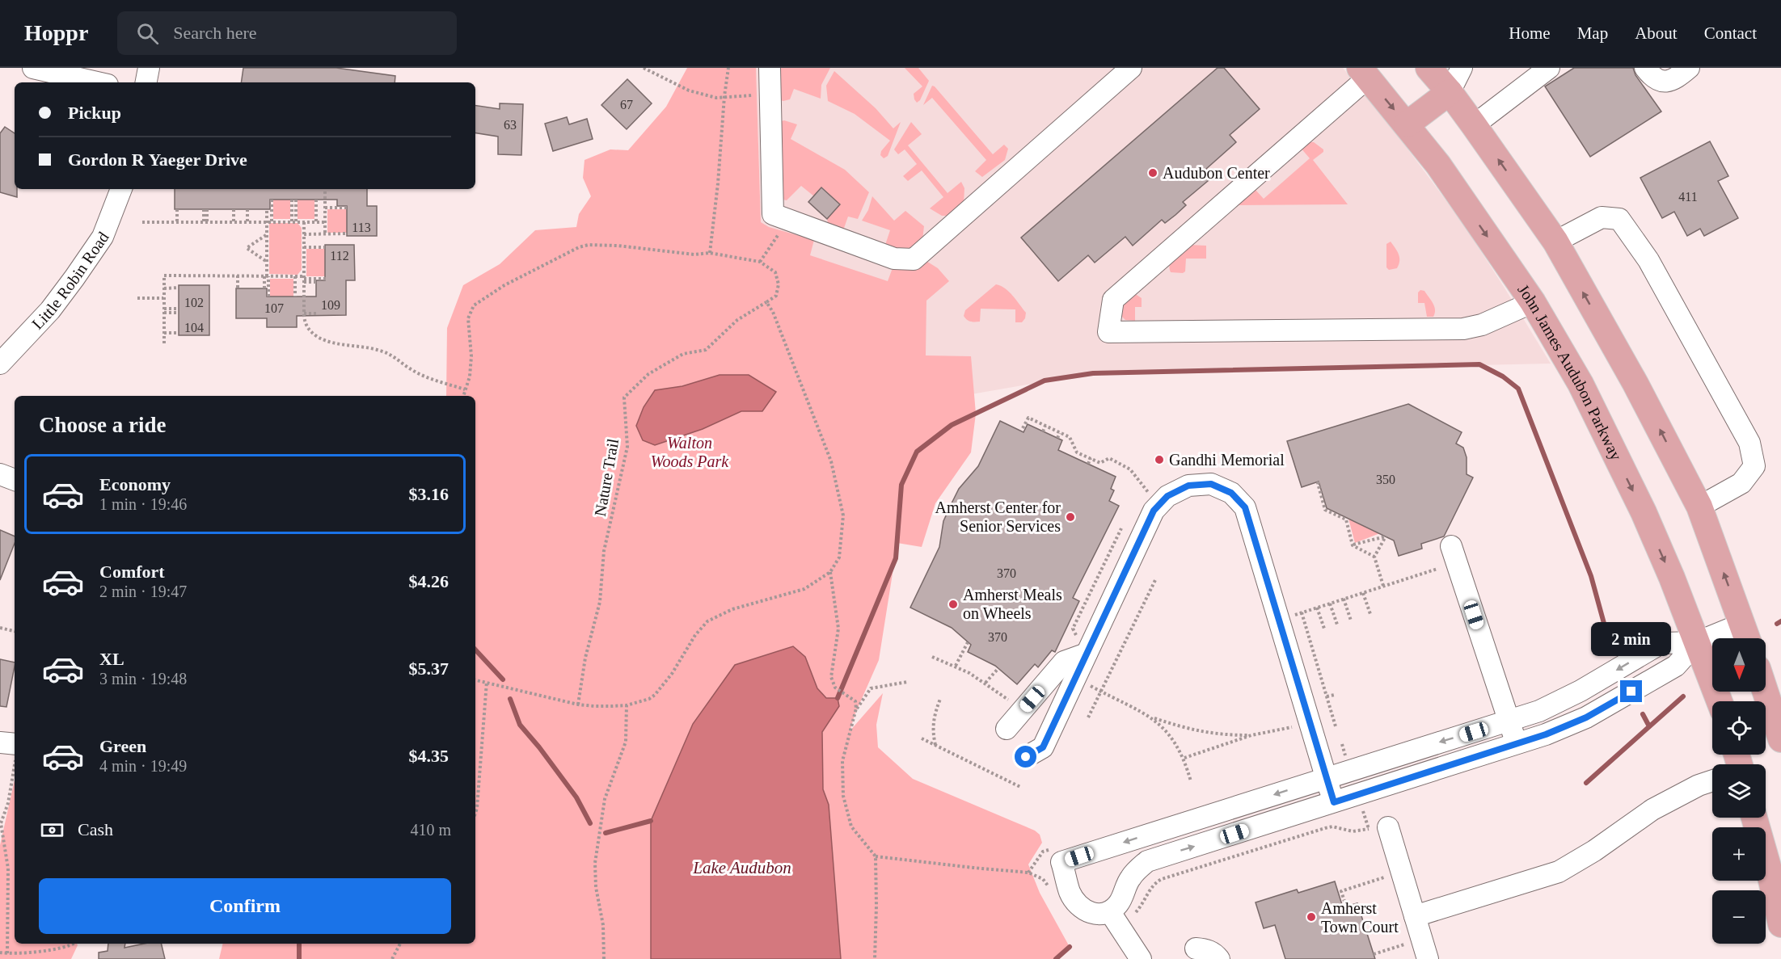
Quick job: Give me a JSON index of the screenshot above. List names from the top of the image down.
{
  "streets": {
    "main road": ["John James Audubon Parkway"],
    "street": ["Little Robin Road"],
    "path": ["Nature Trail"]
  },
  "water": ["Lake Audubon"],
  "parks": ["Walton Woods Park"],
  "places": [
    "Audubon Center",
    "Gandhi Memorial",
    "Amherst Center for Senior Services",
    "Amherst Meals on Wheels",
    "Amherst Town Court"
  ],
  "house_numbers": [
    "67",
    "63",
    "411",
    "113",
    "112",
    "102",
    "109",
    "107",
    "104",
    "350",
    "370",
    "370"
  ],
  "north": "bottom",
  "page": {
    "header": "Hoppr",
    "search": "Search here",
    "nav": [
      "Home",
      "Map",
      "About",
      "Contact"
    ],
    "banner": ["Pickup", "Gordon R Yaeger Drive"],
    "heading": "Choose a ride",
    "list": [
      {
        "name": "Economy",
        "note": "1 min · 19:46",
        "value": "$3.16"
      },
      {
        "name": "Comfort",
        "note": "2 min · 19:47",
        "value": "$4.26"
      },
      {
        "name": "XL",
        "note": "3 min · 19:48",
        "value": "$5.37"
      },
      {
        "name": "Green",
        "note": "4 min · 19:49",
        "value": "$4.35"
      }
    ],
    "bubble": "2 min",
    "map_buttons": ["+", "−"],
    "pay": ["Cash", "410 m"],
    "buttons": "Confirm"
  }
}
